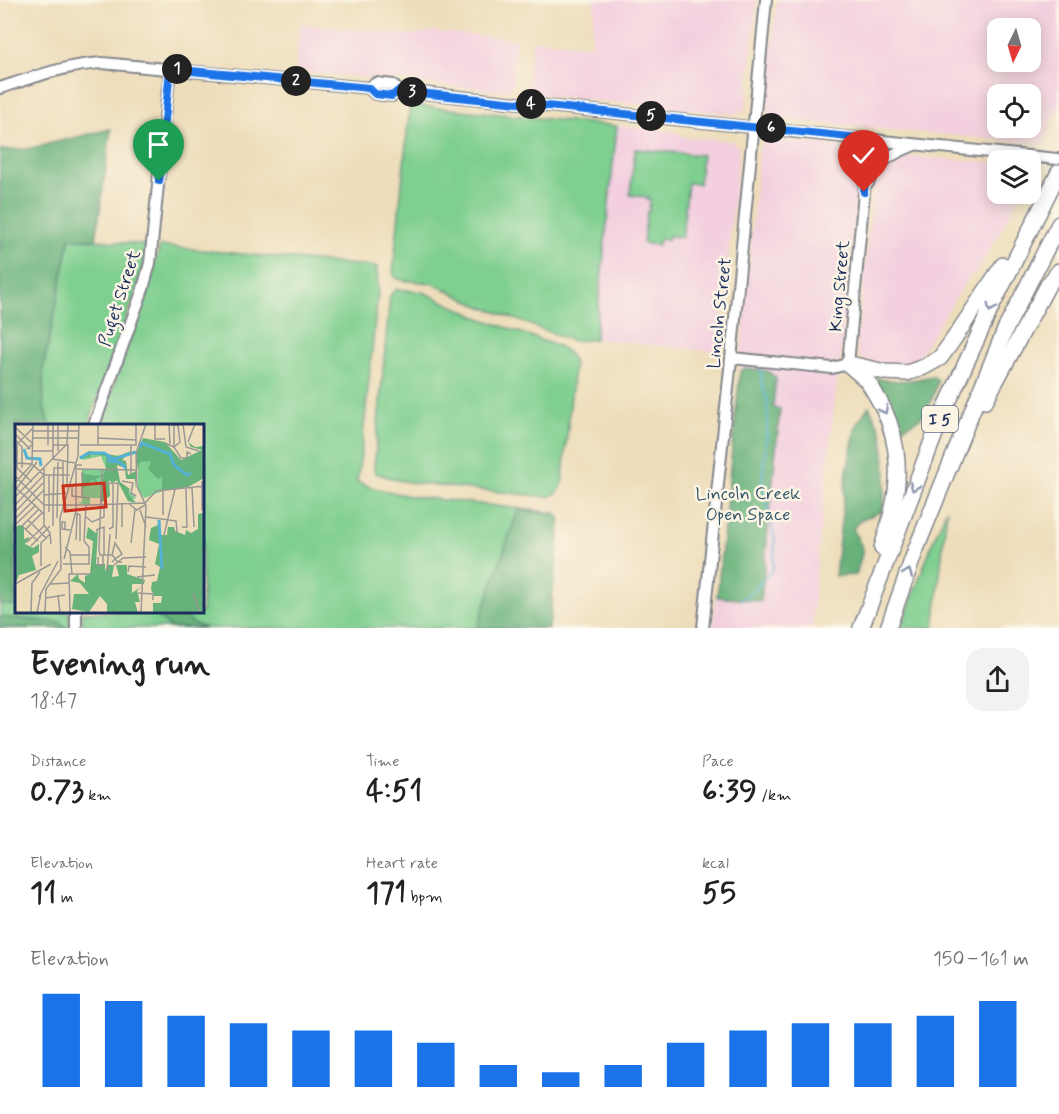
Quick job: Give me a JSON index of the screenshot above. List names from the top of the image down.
{
  "streets": {
    "highway": ["I 5"],
    "main road": ["King Street", "Puget Street", "Lincoln Street"]
  },
  "parks": ["Lincoln Creek Open Space"],
  "north": "bottom",
  "page": {
    "pins": [
      "1",
      "2",
      "3",
      "4",
      "5",
      "6"
    ],
    "heading": ["Evening run", "18:47"],
    "stats": [
      ["Distance", "0.73 km"],
      ["Time", "4:51"],
      ["Pace", "6:39 /km"],
      ["Elevation", "11 m"],
      ["Heart rate", "171 bpm"],
      ["kcal", "55"]
    ],
    "chart": ["Elevation", "150–161 m"]
  }
}
